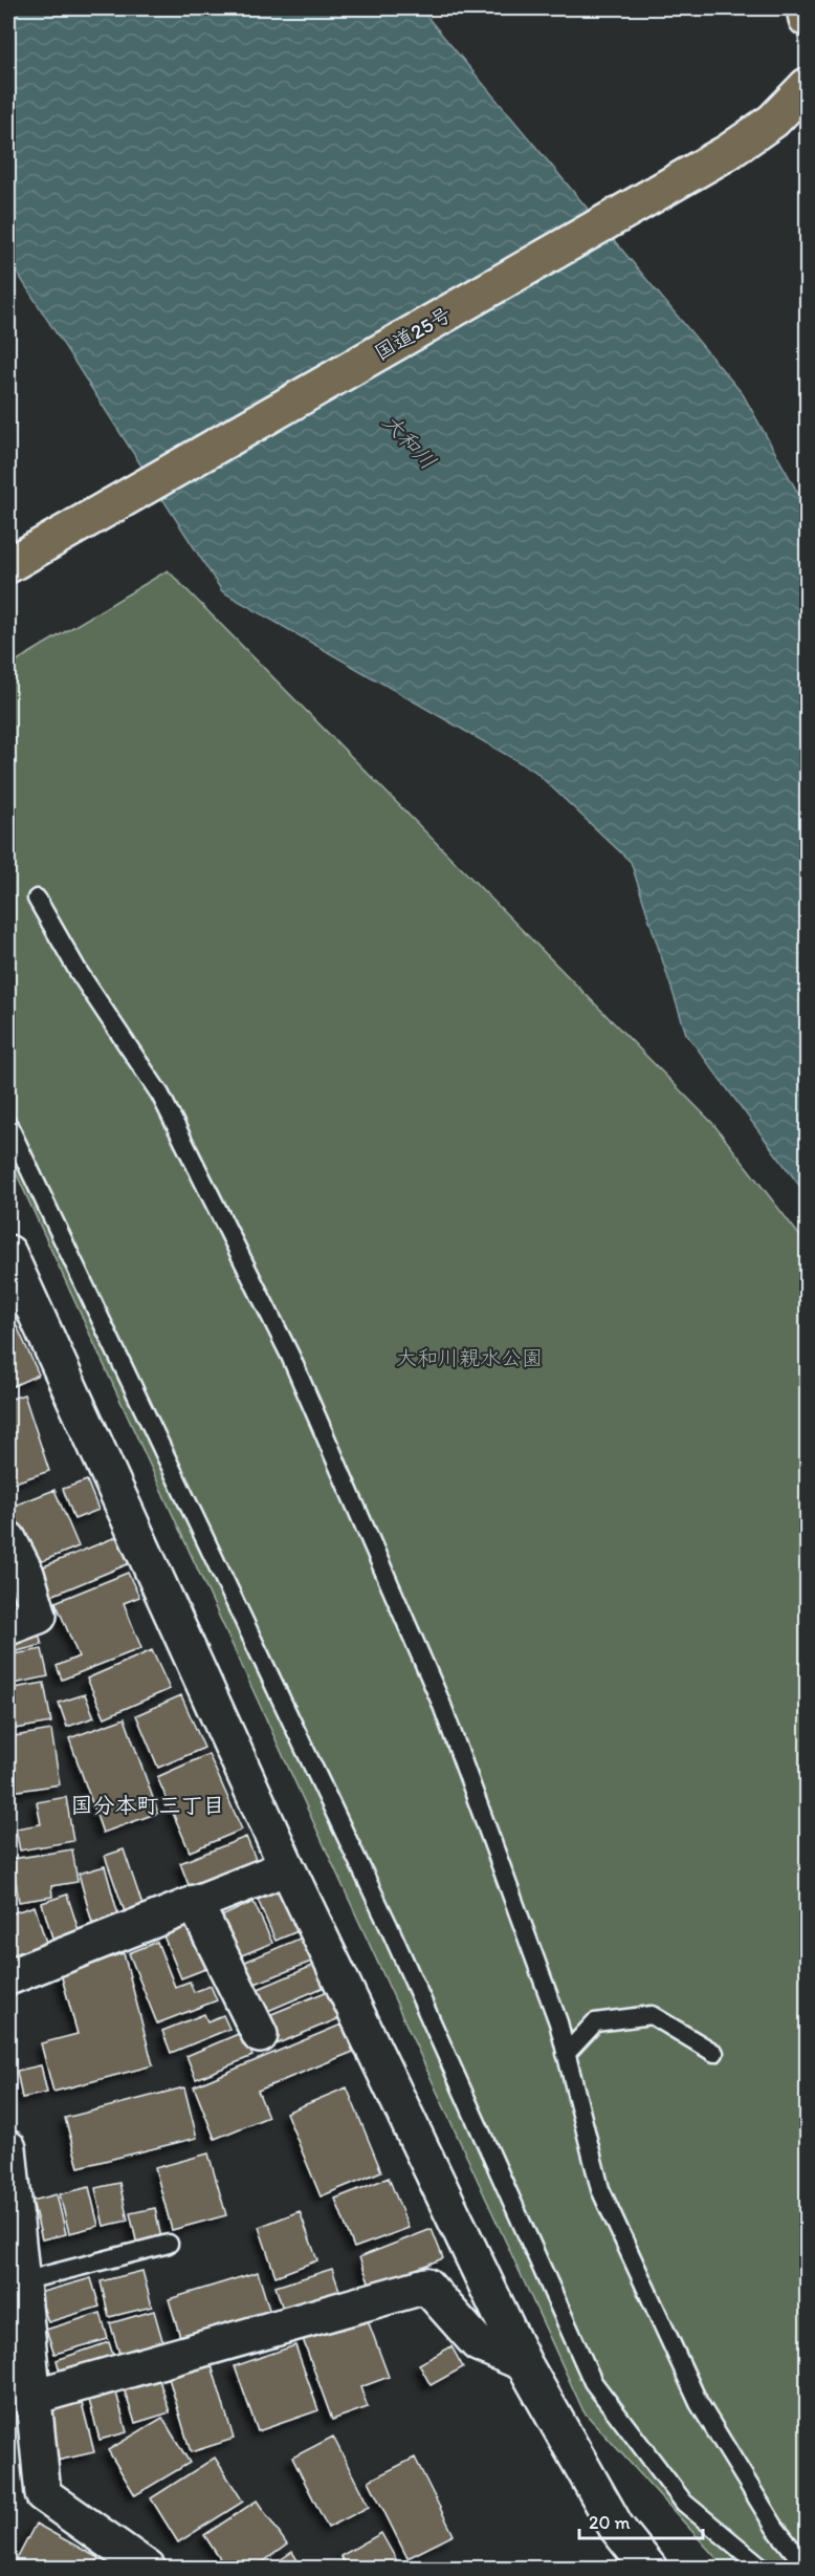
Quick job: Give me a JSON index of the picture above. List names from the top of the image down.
{
  "streets": {
    "highway": ["国道25号"]
  },
  "districts": ["国分本町三丁目"],
  "water": ["大和川"],
  "parks": ["大和川親水公園"],
  "scale_bar": "20 m"
}
